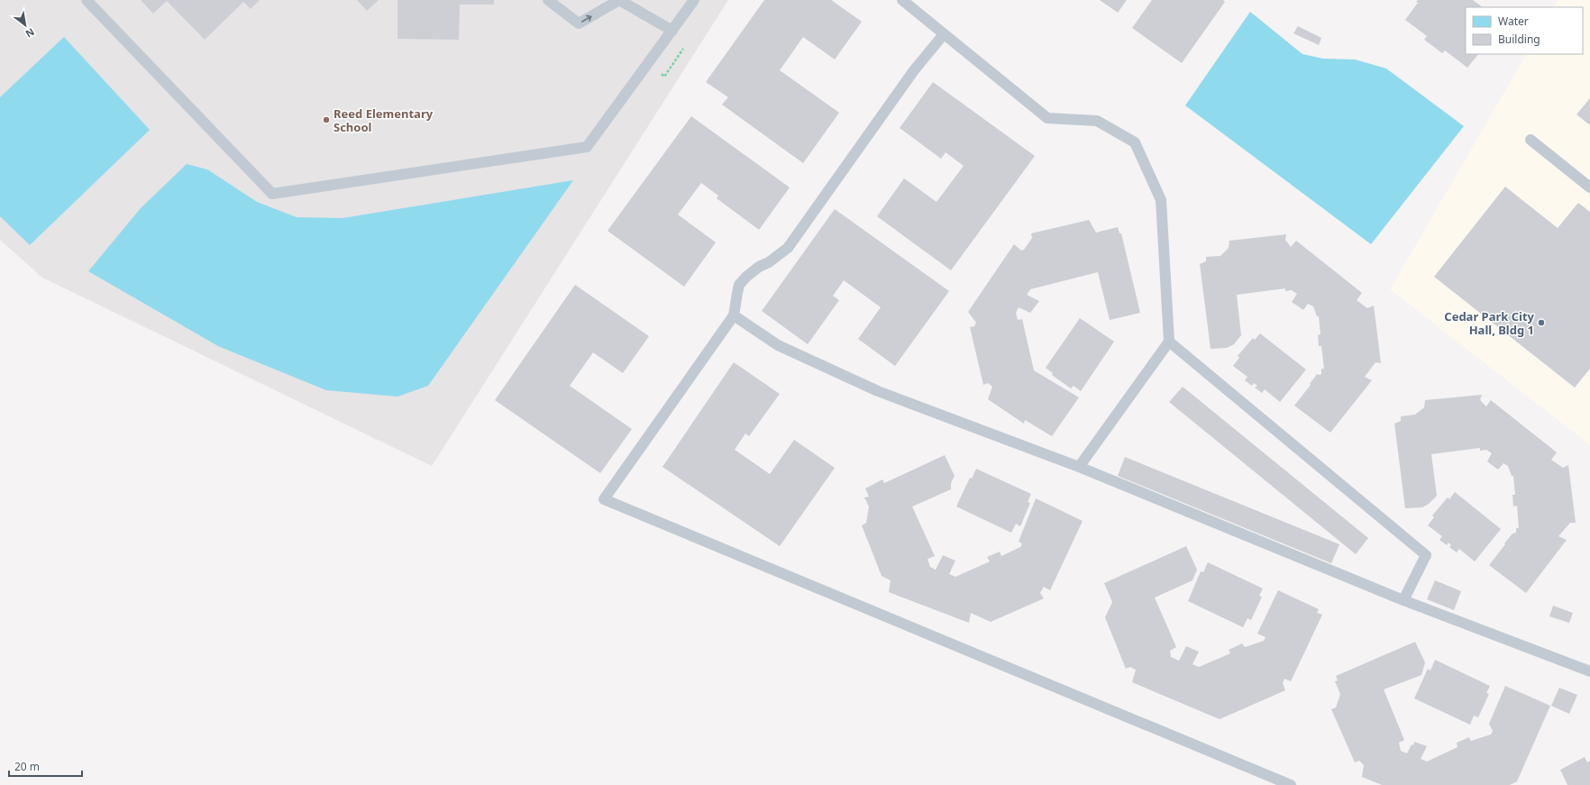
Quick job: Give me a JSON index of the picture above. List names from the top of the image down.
{
  "places": ["Reed Elementary School", "Cedar Park City Hall, Bldg 1"],
  "legend": ["Water", "Building"],
  "scale_bar": "20 m",
  "north": "bottom right"
}
